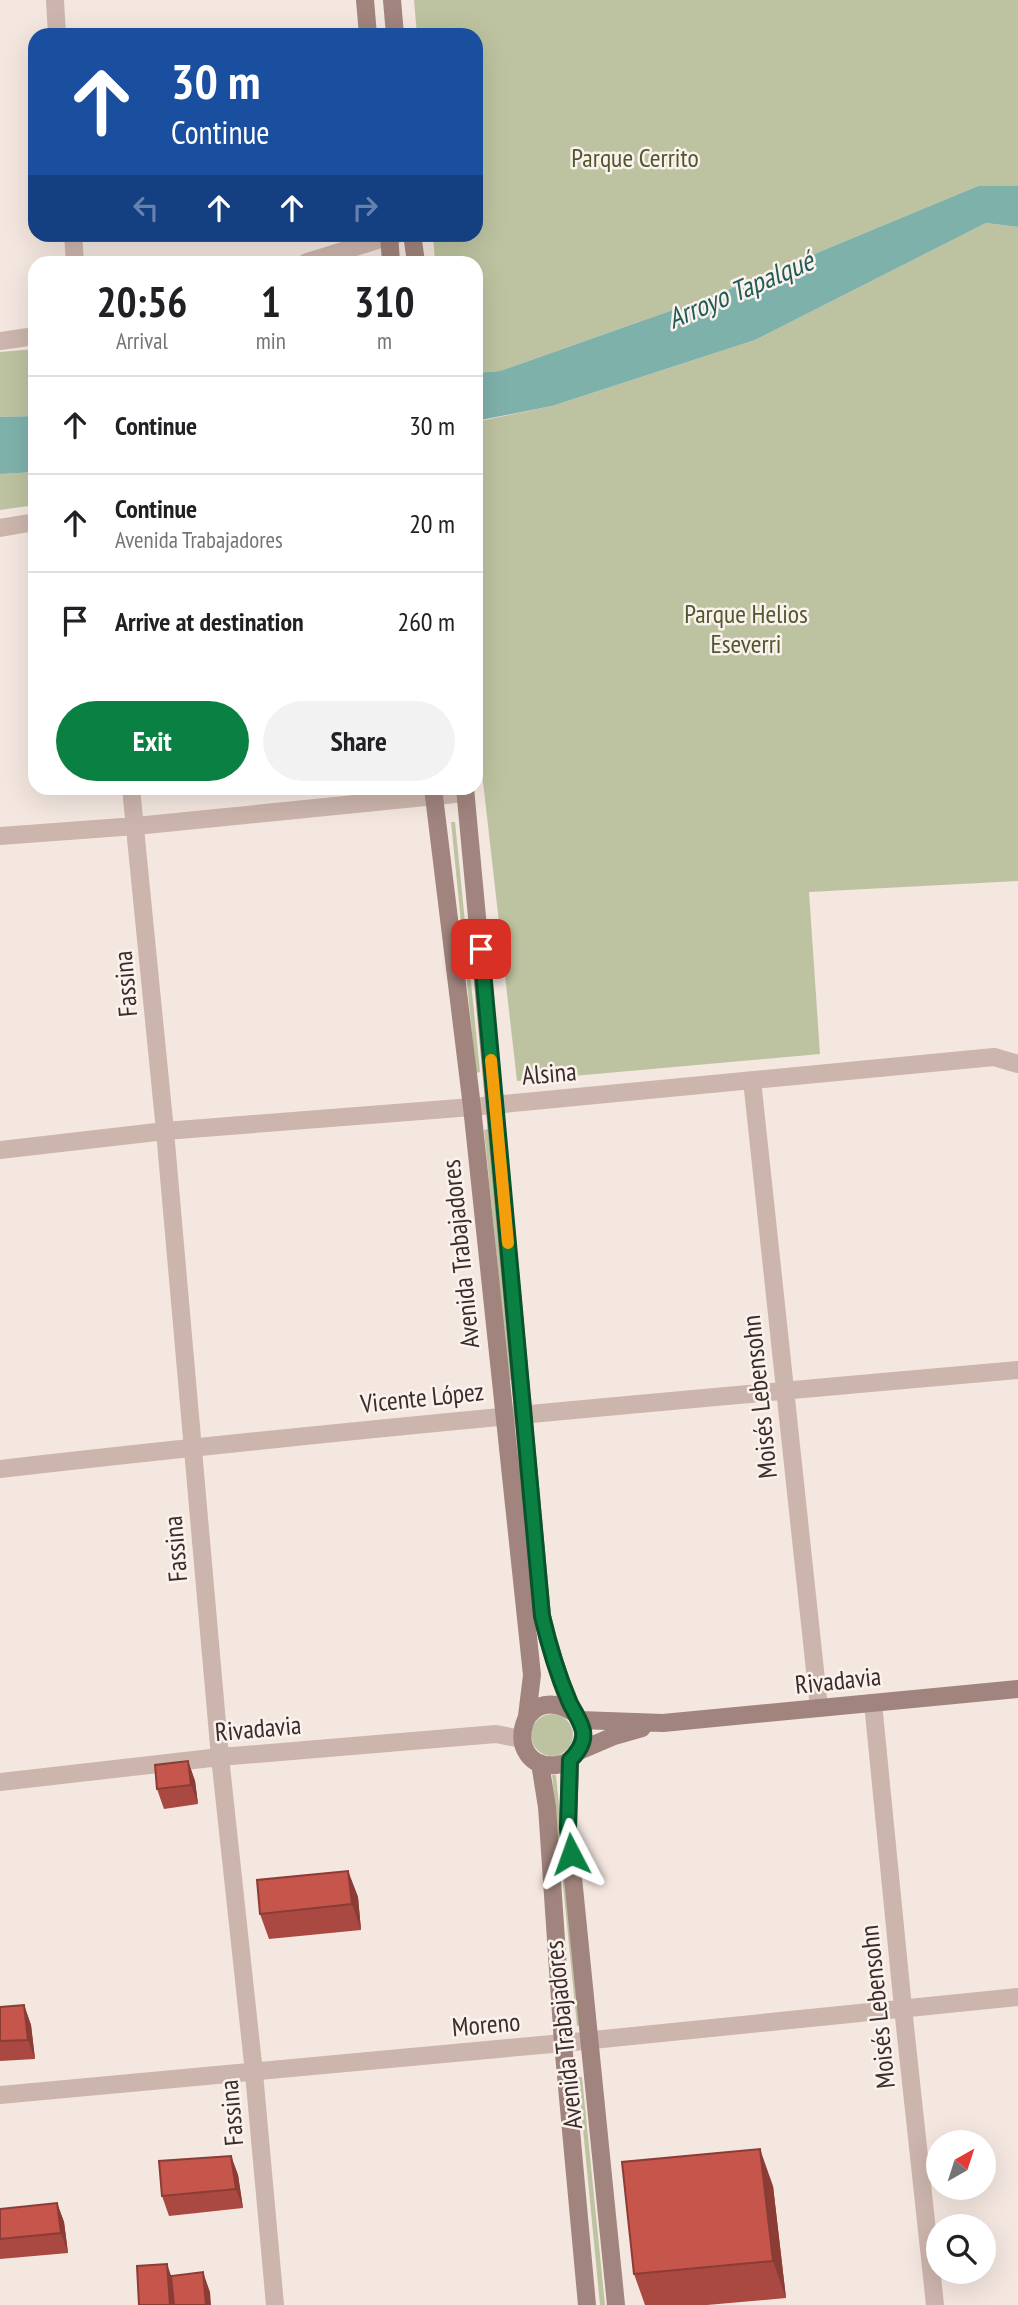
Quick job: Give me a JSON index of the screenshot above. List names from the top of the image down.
{
  "streets": {
    "main road": ["Avenida Trabajadores", "Rivadavia"],
    "street": [
      "Fassina",
      "Alsina",
      "Vicente López",
      "Moisés Lebensohn",
      "Moreno"
    ]
  },
  "crossings": [
    ["Fassina", "Alsina"],
    ["Fassina", "Vicente López"],
    ["Fassina", "Rivadavia"],
    ["Fassina", "Moreno"],
    ["Alsina", "Avenida Trabajadores"],
    ["Alsina", "Moisés Lebensohn"],
    ["Avenida Trabajadores", "Vicente López"],
    ["Avenida Trabajadores", "Rivadavia"],
    ["Avenida Trabajadores", "Moreno"],
    ["Vicente López", "Moisés Lebensohn"],
    ["Moisés Lebensohn", "Rivadavia"],
    ["Moisés Lebensohn", "Moreno"]
  ],
  "water": ["Arroyo Tapalqué"],
  "parks": ["Parque Cerrito", "Parque Helios Eseverri"],
  "north": "top right",
  "page": {
    "turn": ["30 m", "Continue"],
    "eta": [
      "20:56",
      "Arrival",
      "1",
      "min",
      "310",
      "m"
    ],
    "list": [
      {
        "name": "Continue",
        "value": "30 m"
      },
      {
        "name": "Continue",
        "note": "Avenida Trabajadores",
        "value": "20 m"
      },
      {
        "name": "Arrive at destination",
        "value": "260 m"
      }
    ],
    "buttons": ["Exit", "Share"]
  }
}
